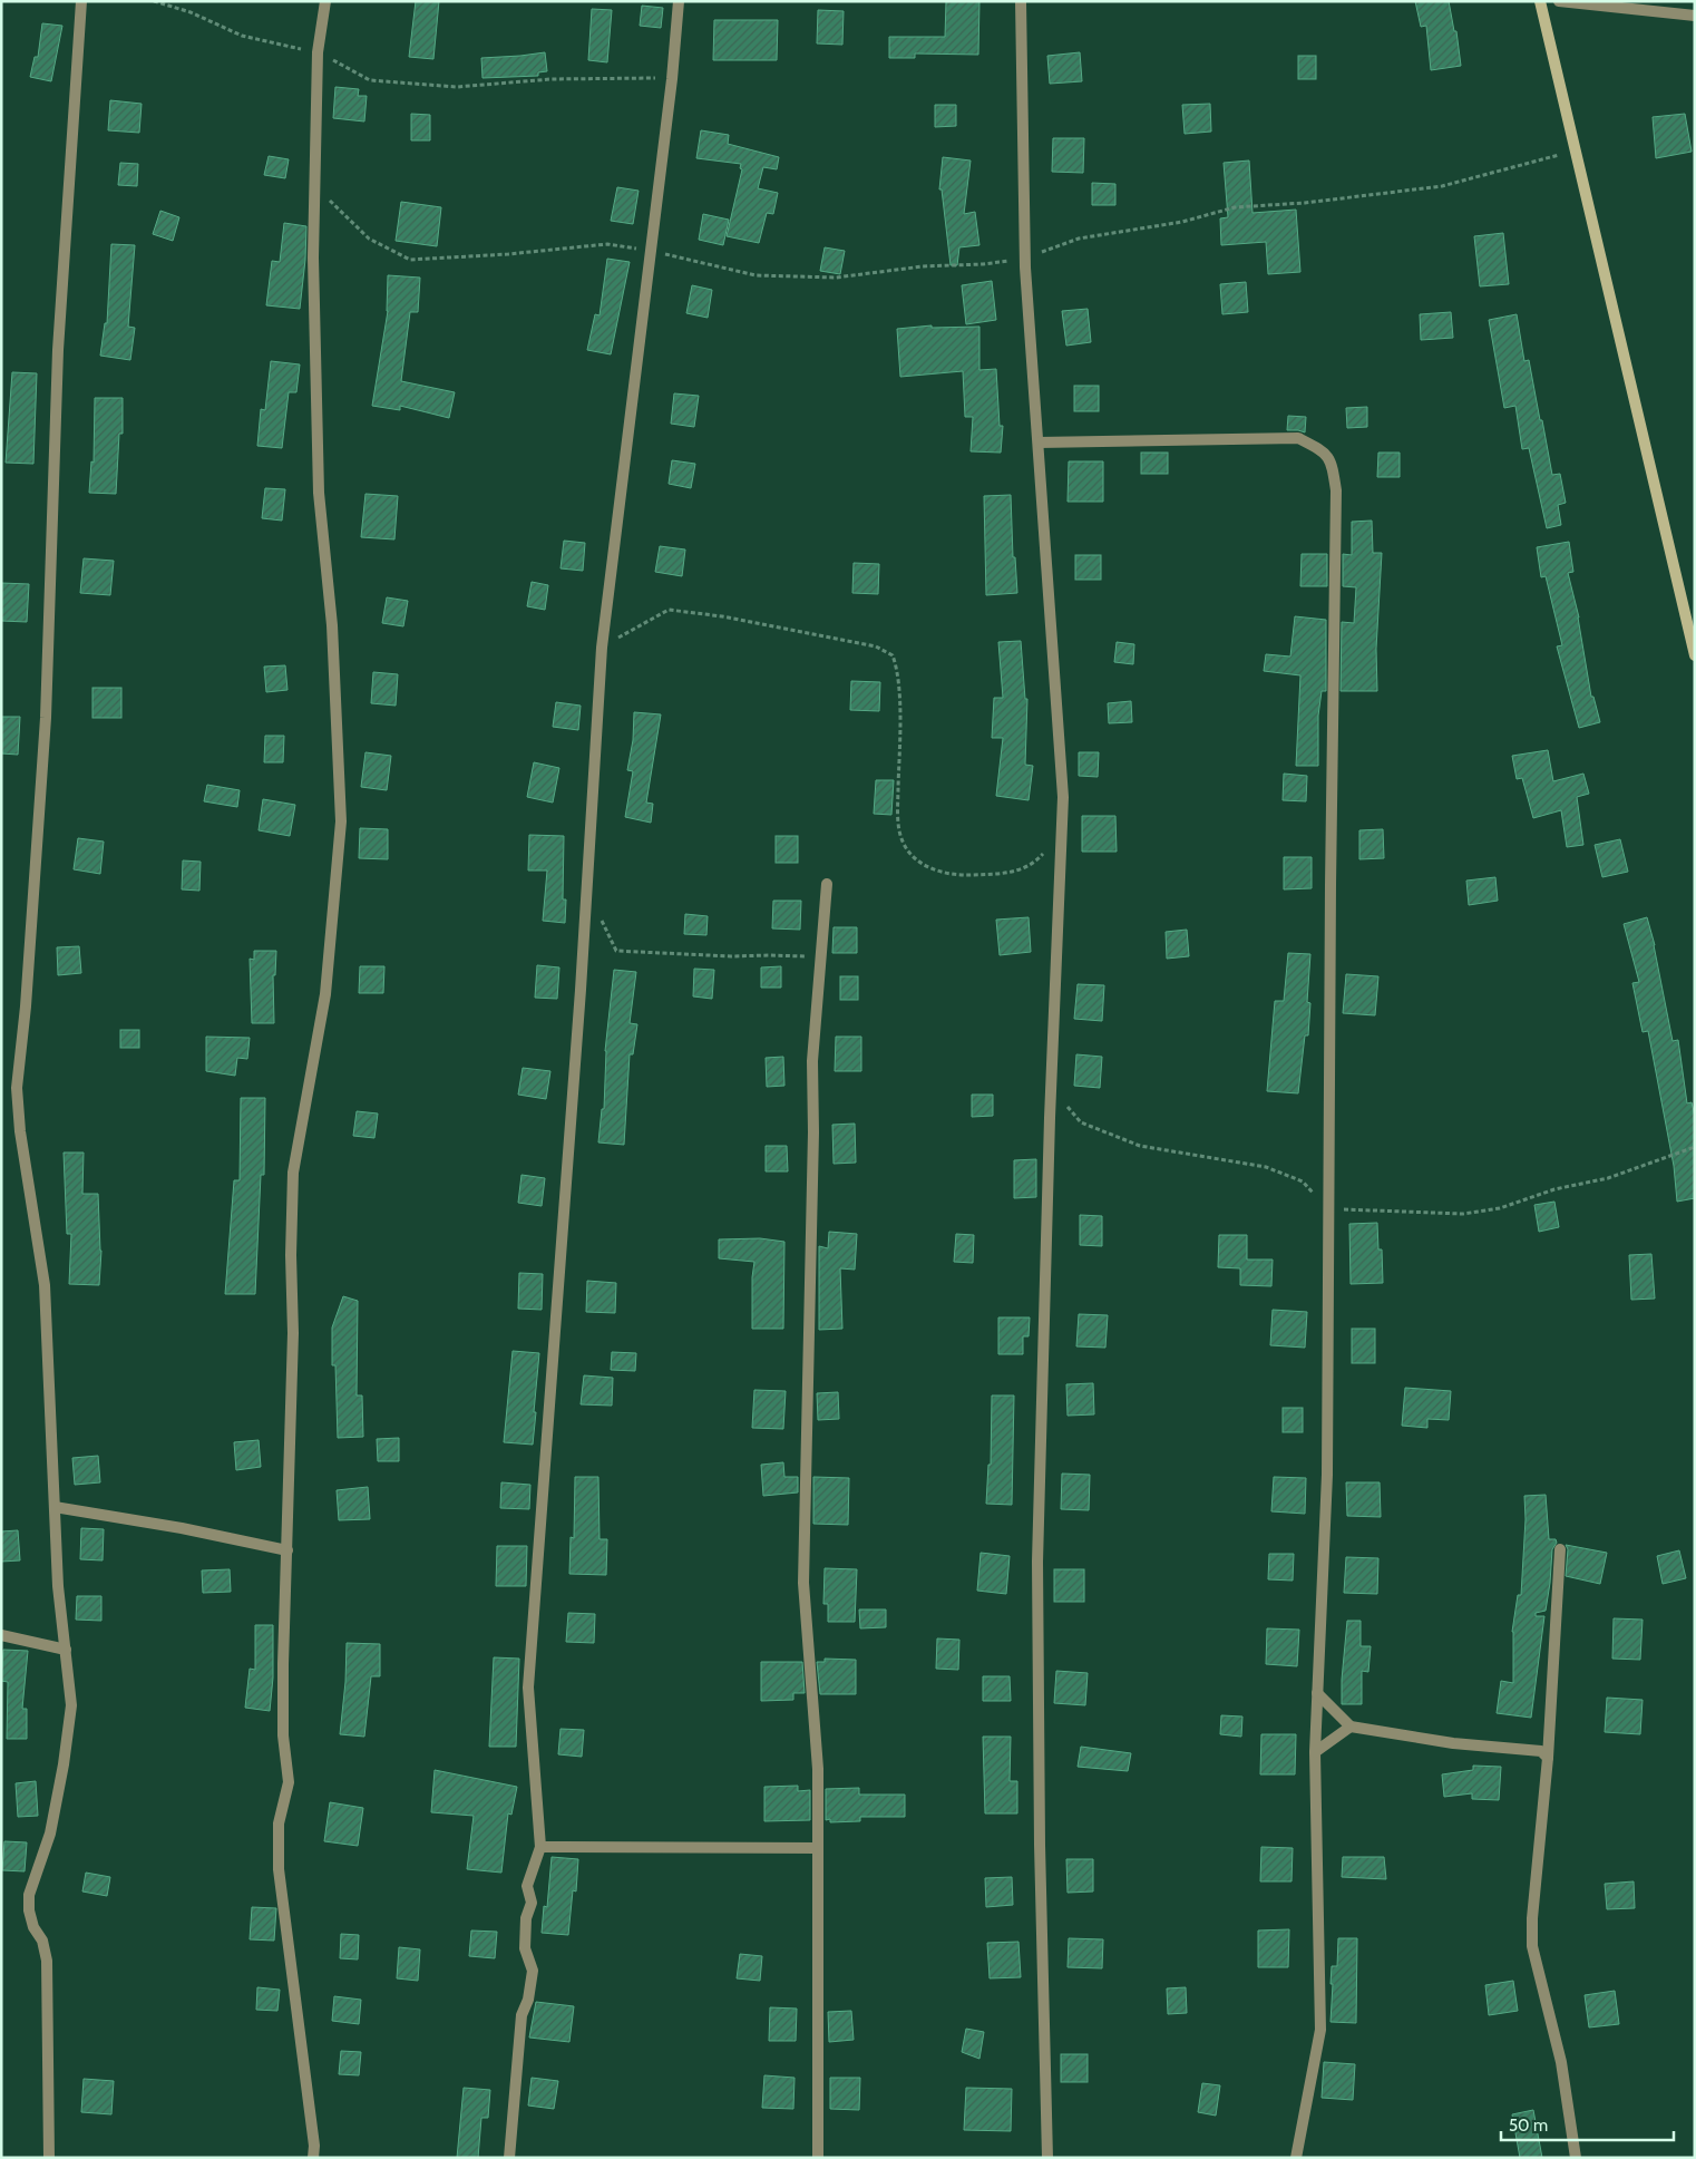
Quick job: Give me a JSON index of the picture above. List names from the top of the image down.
{
  "scale_bar": "50 m"
}
